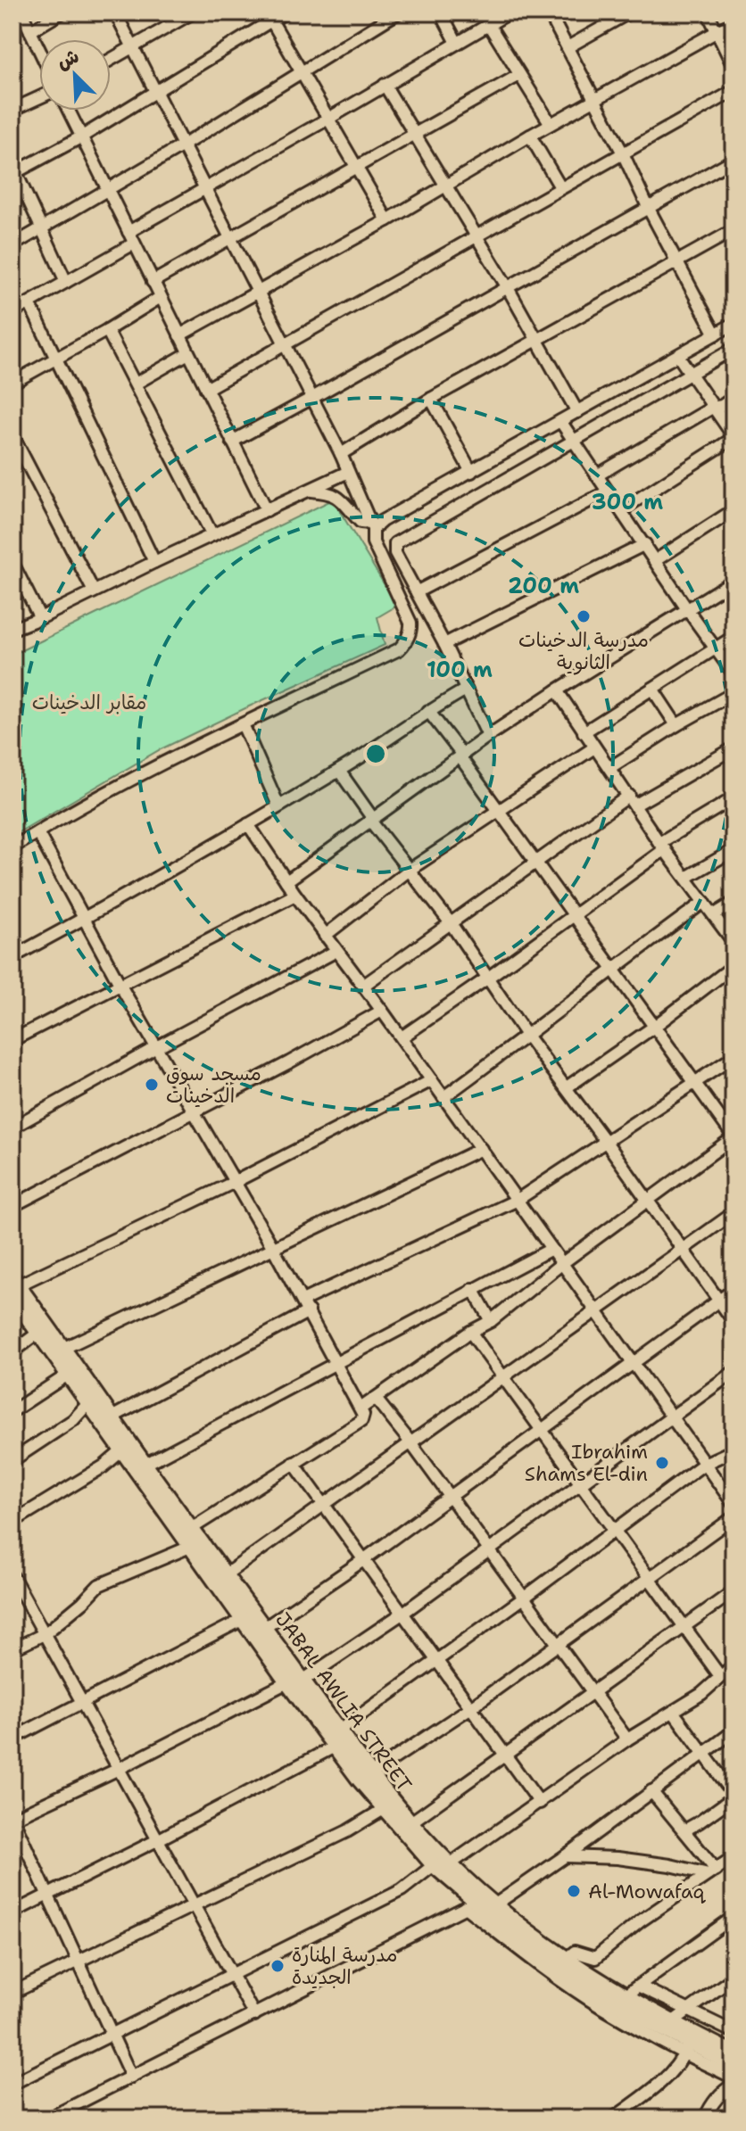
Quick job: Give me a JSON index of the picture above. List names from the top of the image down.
{
  "streets": {
    "main road": ["JABAL AWLIA STREET"]
  },
  "parks": ["مقابر الدخينات"],
  "places": [
    "مدرسة الدخينات الثانوية",
    "مسجد سوق الدخينات",
    "Ibrahim Shams El-din",
    "Al-Mowafaq",
    "مدرسة المنارة الجديدة"
  ],
  "north": "top left",
  "rings": ["300 m", "200 m", "100 m"]
}
